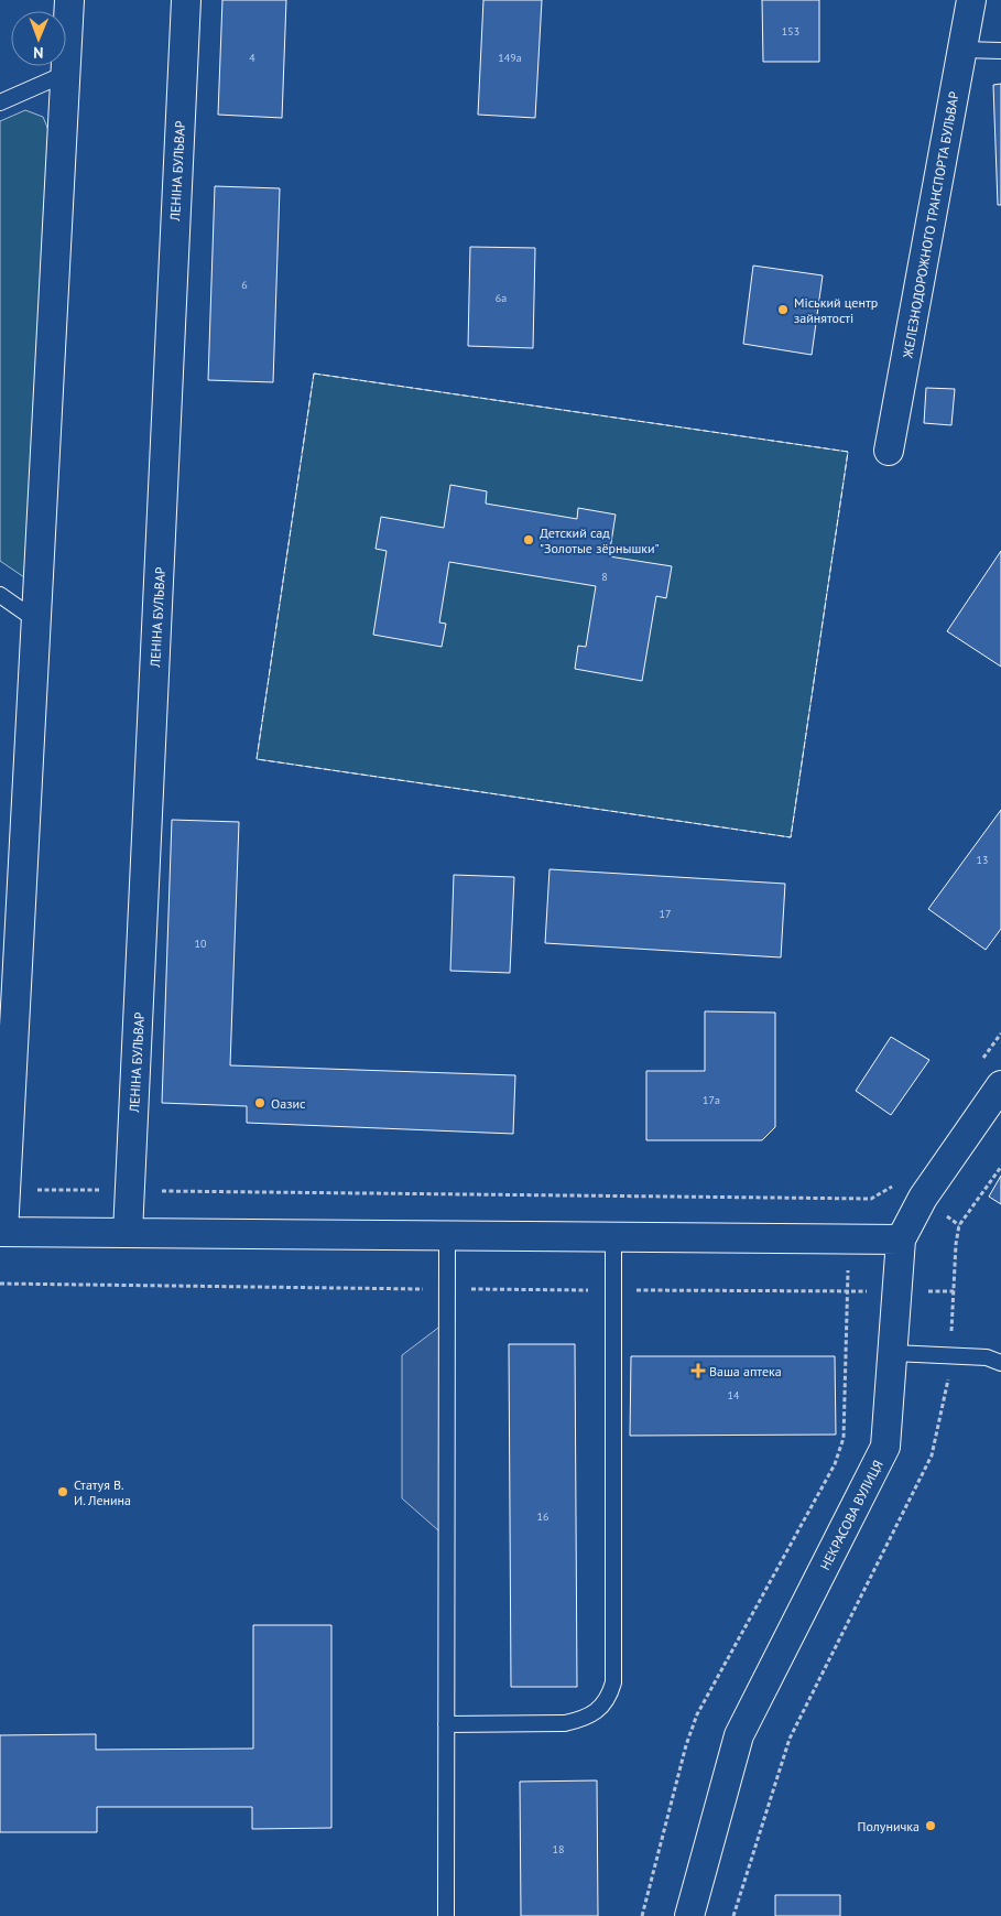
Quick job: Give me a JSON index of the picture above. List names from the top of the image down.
{
  "streets": {
    "street": ["ЛЕНІНА БУЛЬВАР", "ЖЕЛЕЗНОДОРОЖНОГО ТРАНСПОРТА БУЛЬВАР", "НЕКРАСОВА ВУЛИЦЯ"]
  },
  "places": {
    "other": [
      "Міський центр зайнятості",
      "Детский сад \"Золотые зёрнышки\"",
      "Оазис",
      "Статуя В. И. Ленина",
      "Полуничка"
    ],
    "health": ["Ваша аптека"]
  },
  "house_numbers": [
    "153",
    "4",
    "149а",
    "6",
    "6а",
    "8",
    "13",
    "17",
    "10",
    "17а",
    "14",
    "16",
    "18"
  ],
  "north": "bottom"
}
